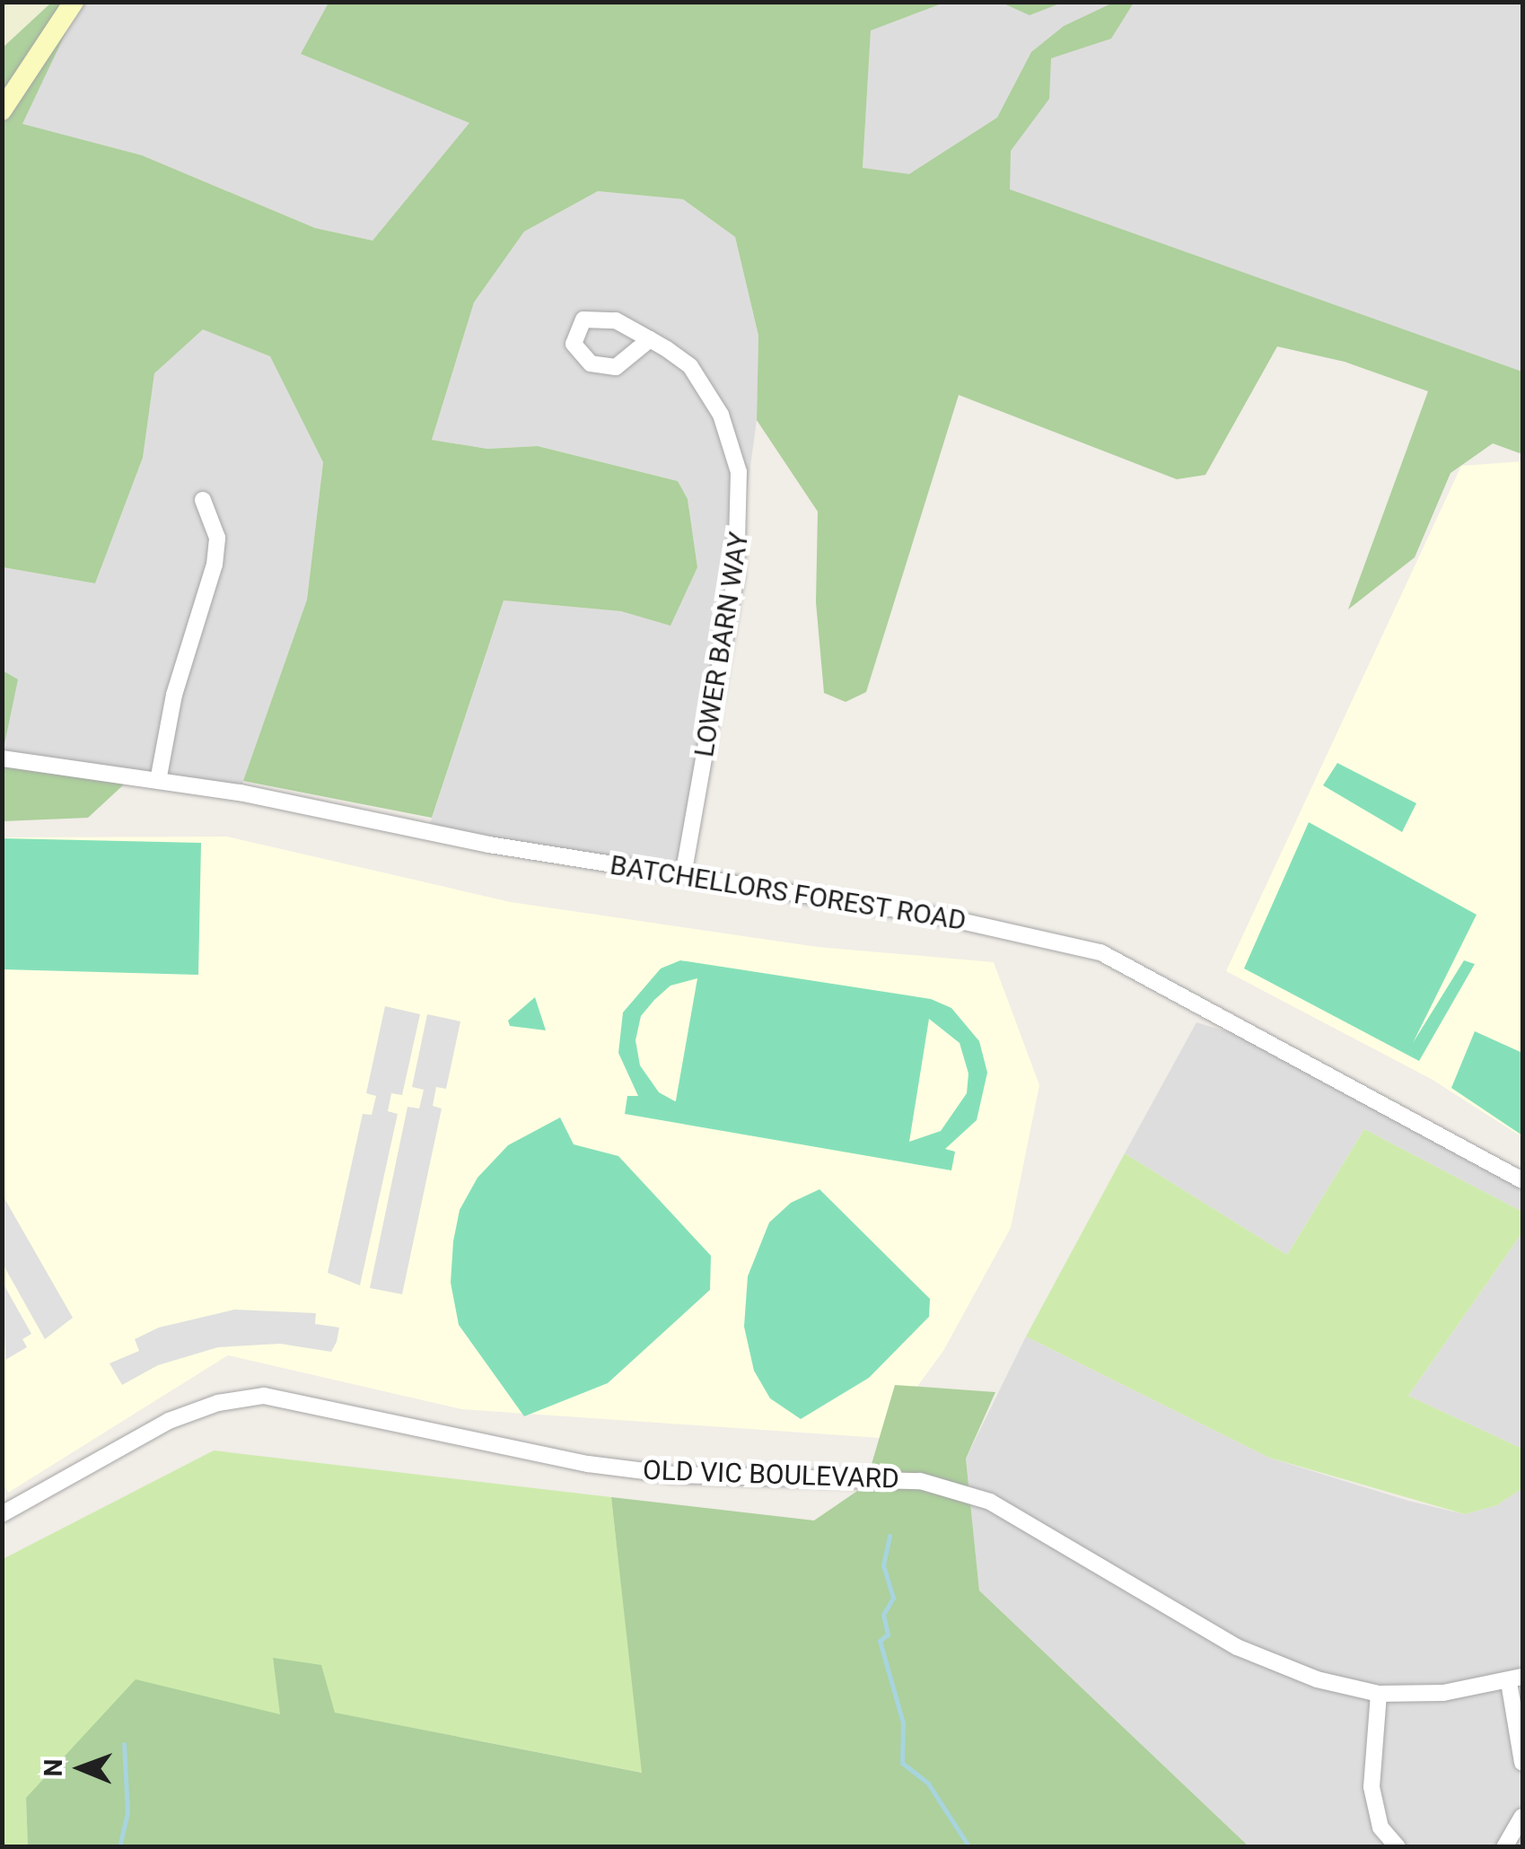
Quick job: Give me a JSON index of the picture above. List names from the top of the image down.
{
  "streets": {
    "street": ["LOWER BARN WAY", "BATCHELLORS FOREST ROAD", "OLD VIC BOULEVARD"]
  },
  "crossings": [
    ["LOWER BARN WAY", "BATCHELLORS FOREST ROAD"]
  ],
  "north": "left"
}
